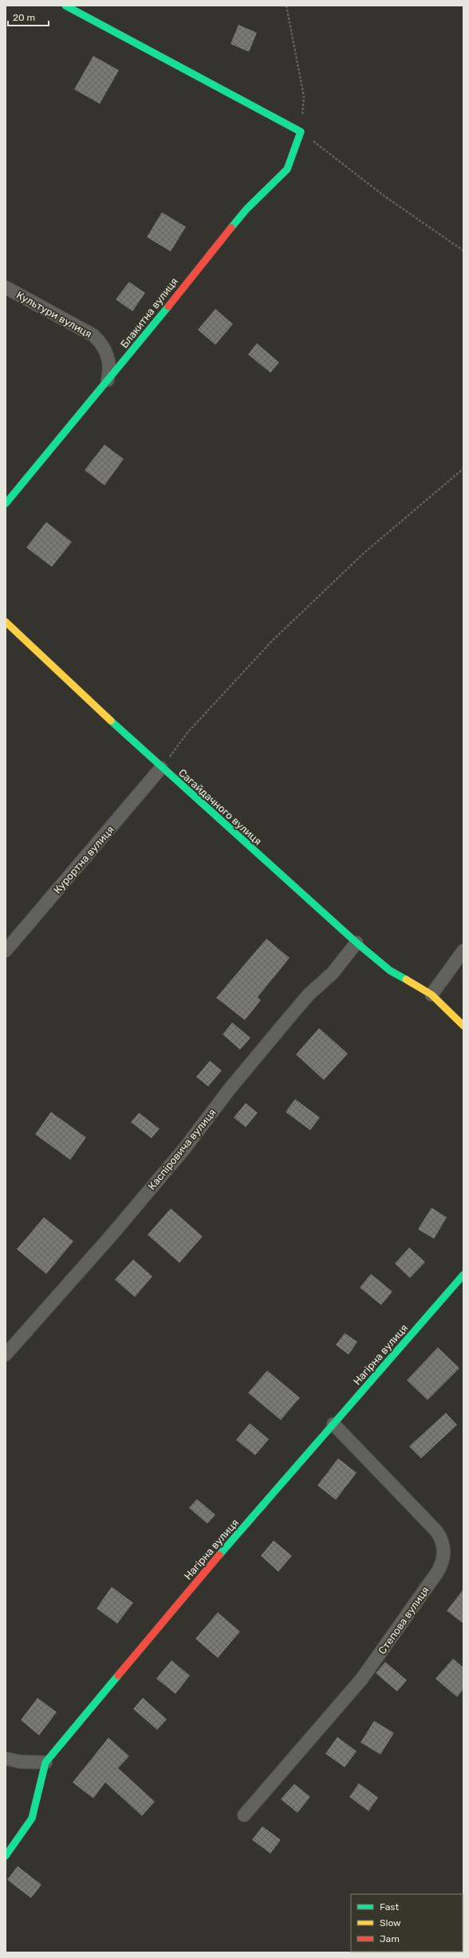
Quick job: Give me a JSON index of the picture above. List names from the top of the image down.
{
  "streets": {
    "street": [
      "Блакитна вулиця",
      "Культури вулиця",
      "Сагайдачного вулиця",
      "Курортна вулиця",
      "Каспіровича вулиця",
      "Нагірна вулиця",
      "Степова вулиця"
    ]
  },
  "crossings": [
    ["Блакитна вулиця", "Культури вулиця"],
    ["Сагайдачного вулиця", "Курортна вулиця"],
    ["Сагайдачного вулиця", "Каспіровича вулиця"],
    ["Нагірна вулиця", "Степова вулиця"]
  ],
  "legend": ["Fast", "Slow", "Jam"],
  "scale_bar": "20 m"
}
